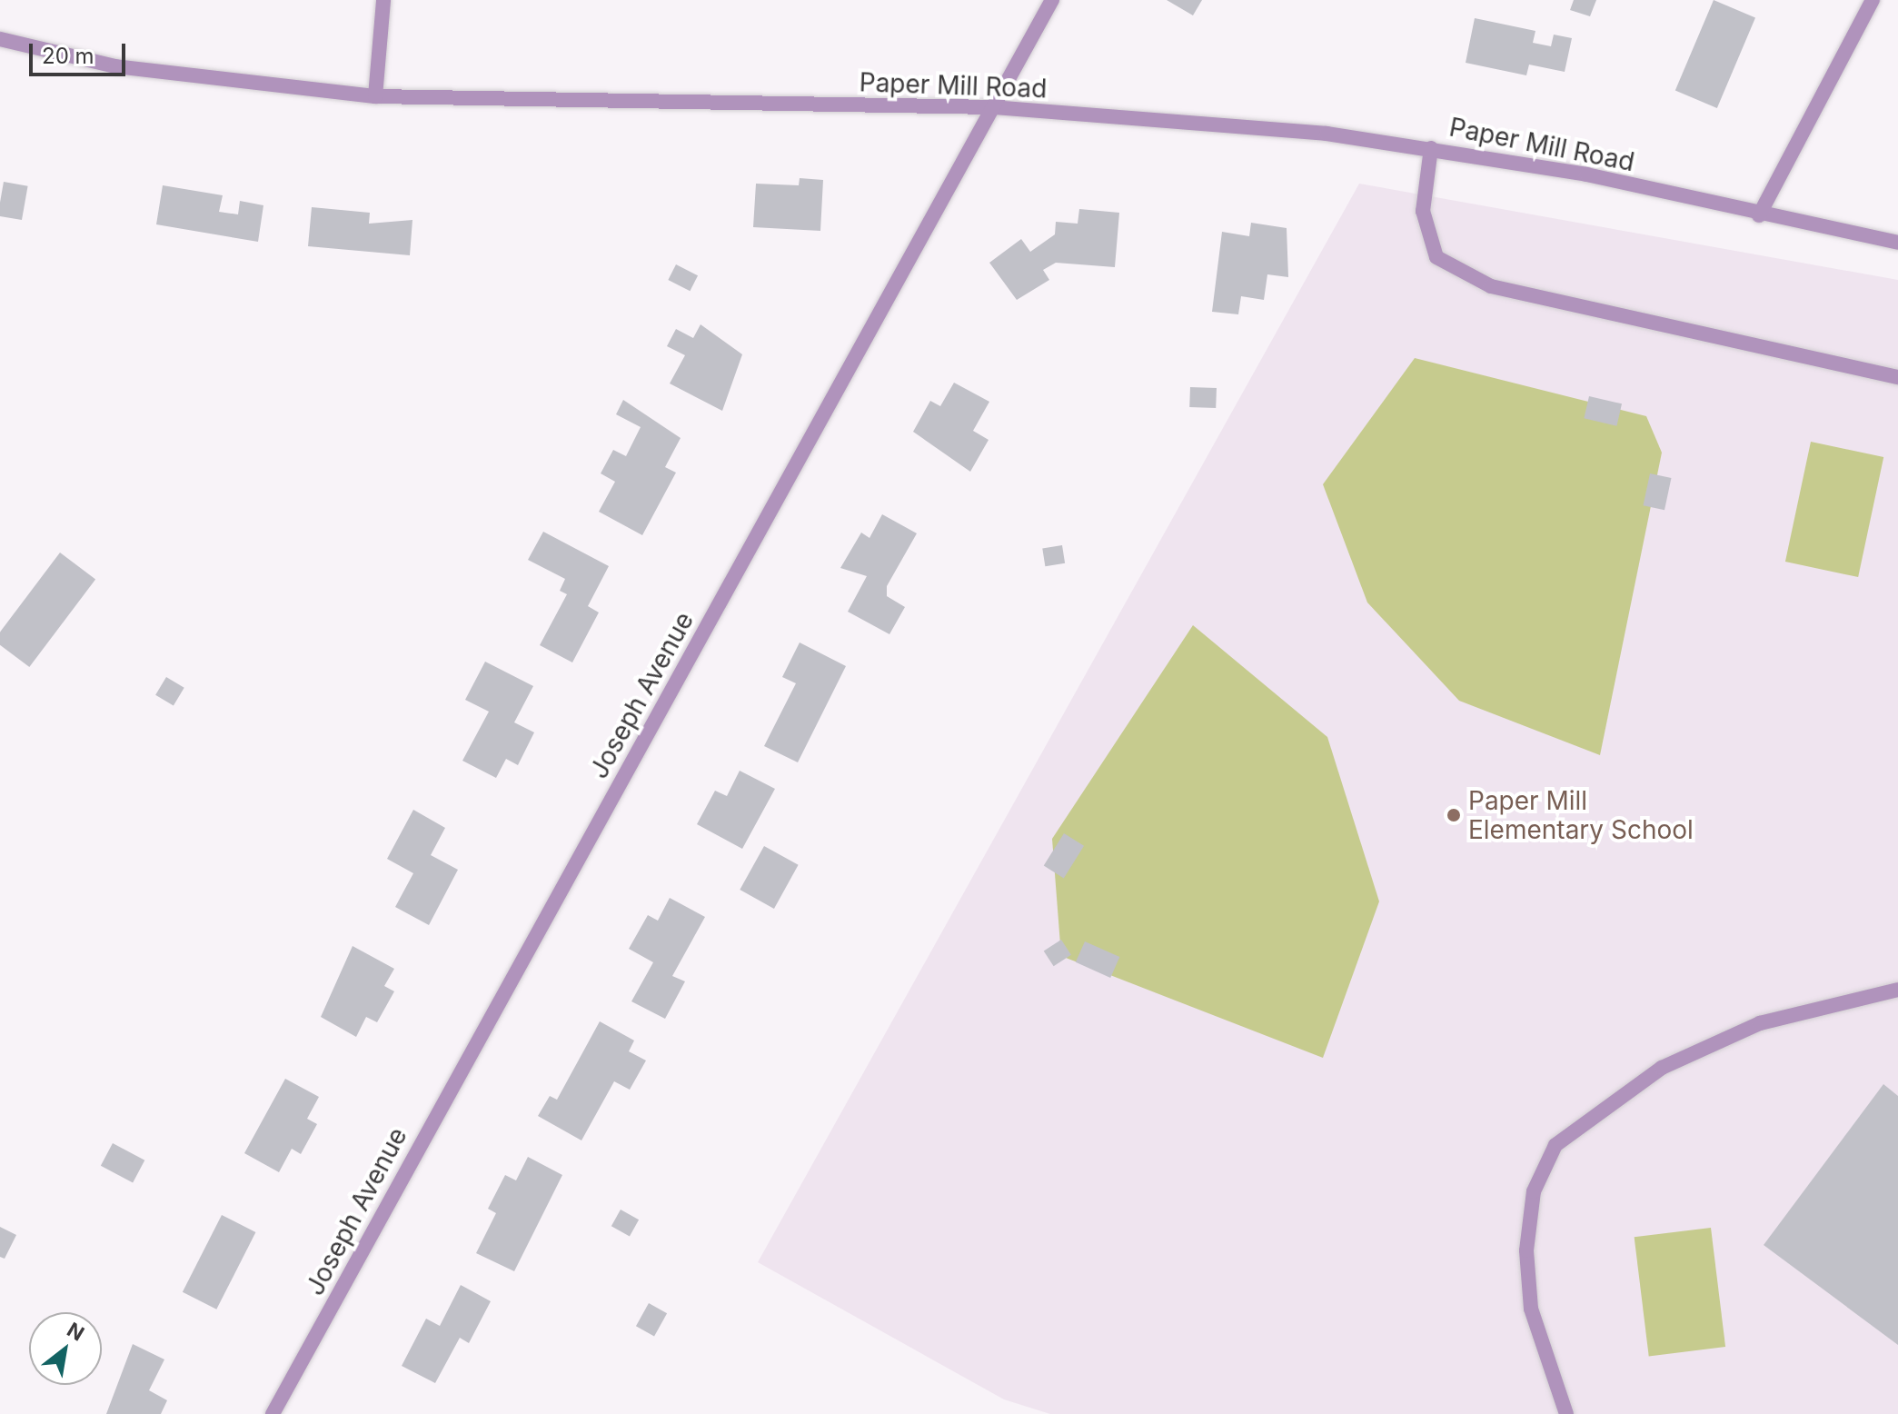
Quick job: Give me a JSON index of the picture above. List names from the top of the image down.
{
  "streets": {
    "street": ["Paper Mill Road", "Joseph Avenue"]
  },
  "crossings": [
    ["Paper Mill Road", "Joseph Avenue"]
  ],
  "places": ["Paper Mill Elementary School"],
  "scale_bar": "20 m",
  "north": "top right"
}
